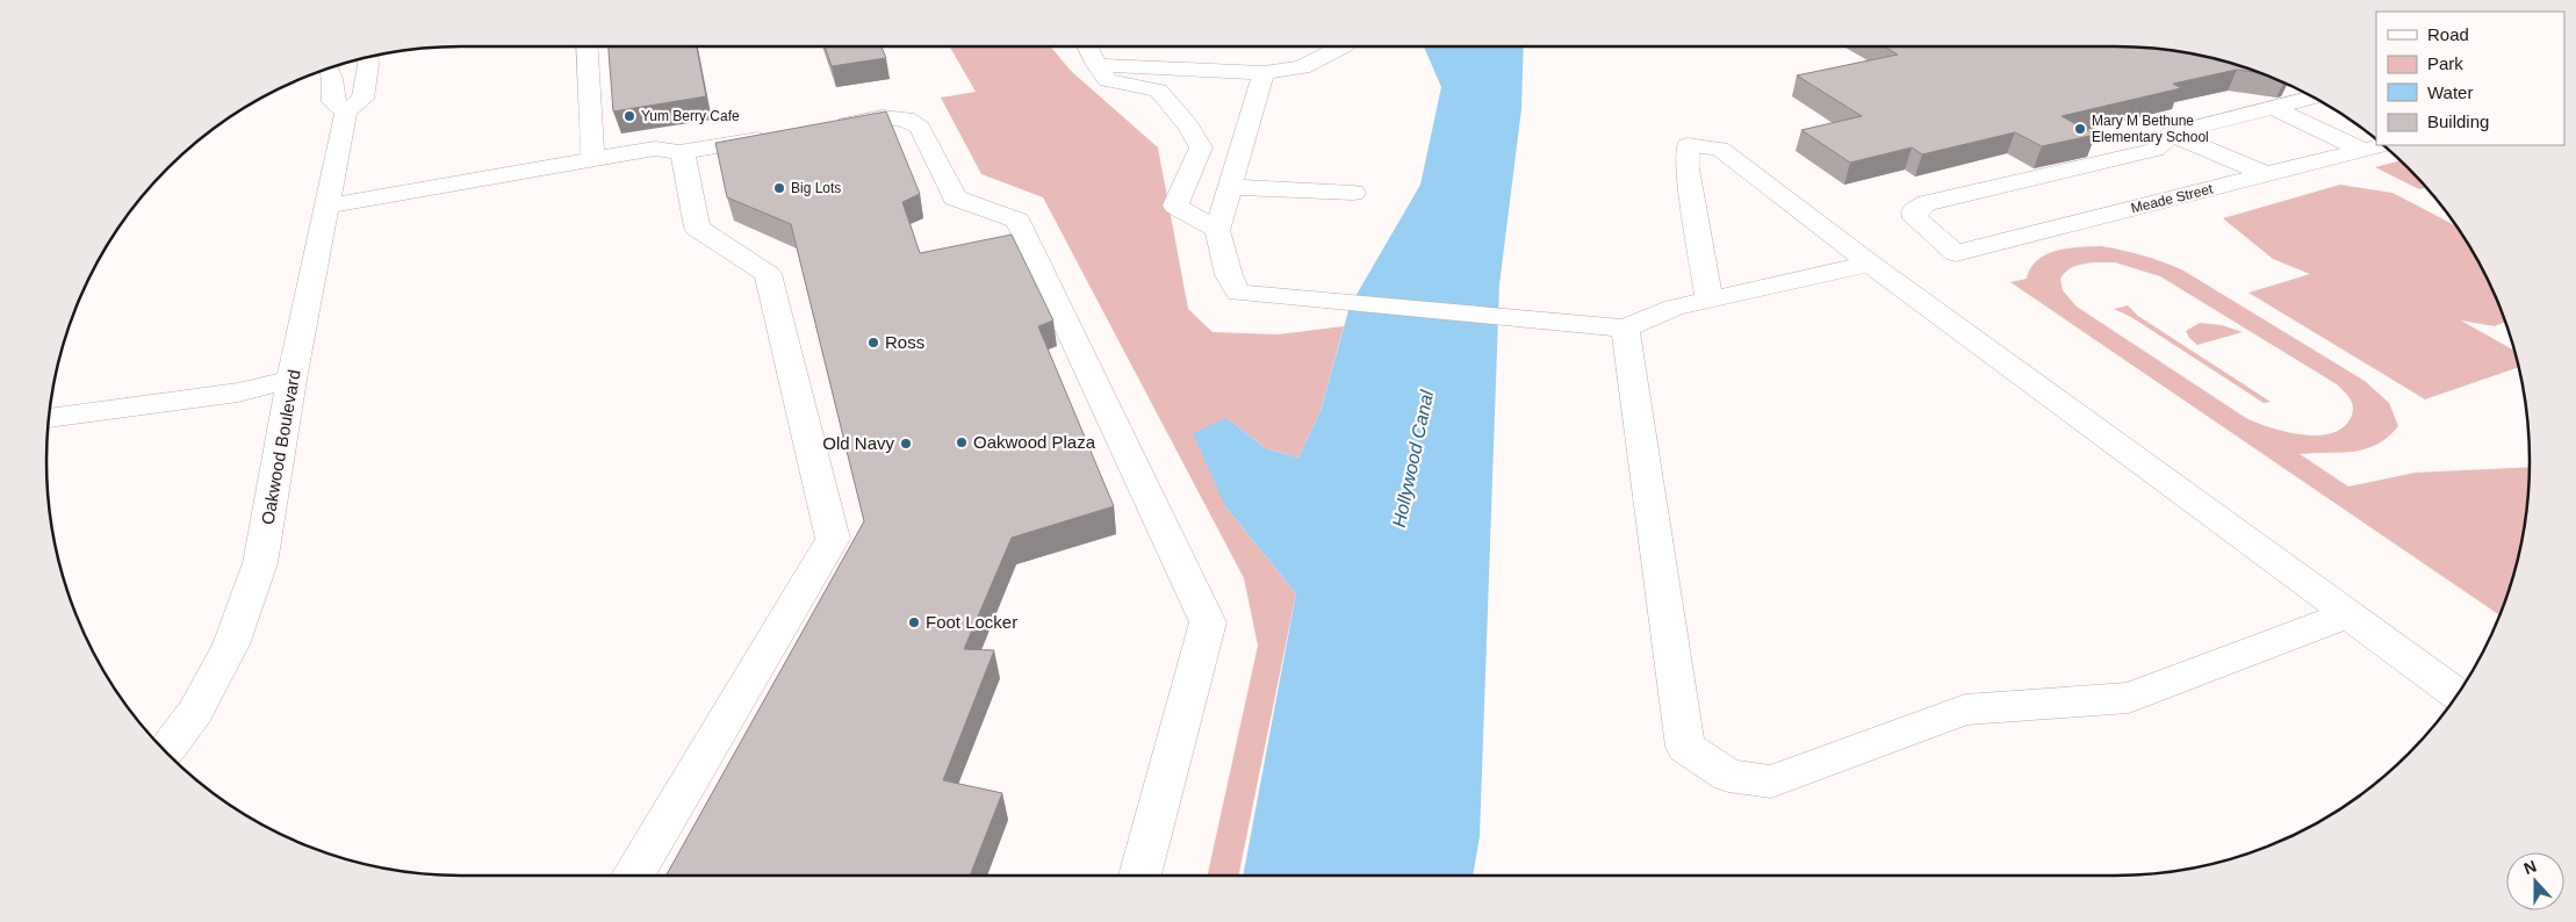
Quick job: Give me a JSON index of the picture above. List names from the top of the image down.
{
  "streets": {
    "street": ["Meade Street", "Oakwood Boulevard"]
  },
  "water": ["Hollywood Canal"],
  "places": [
    "Yum Berry Cafe",
    "Mary M Bethune Elementary School",
    "Big Lots",
    "Ross",
    "Oakwood Plaza",
    "Old Navy",
    "Foot Locker"
  ],
  "legend": [
    "Road",
    "Park",
    "Water",
    "Building"
  ],
  "north": "top"
}
